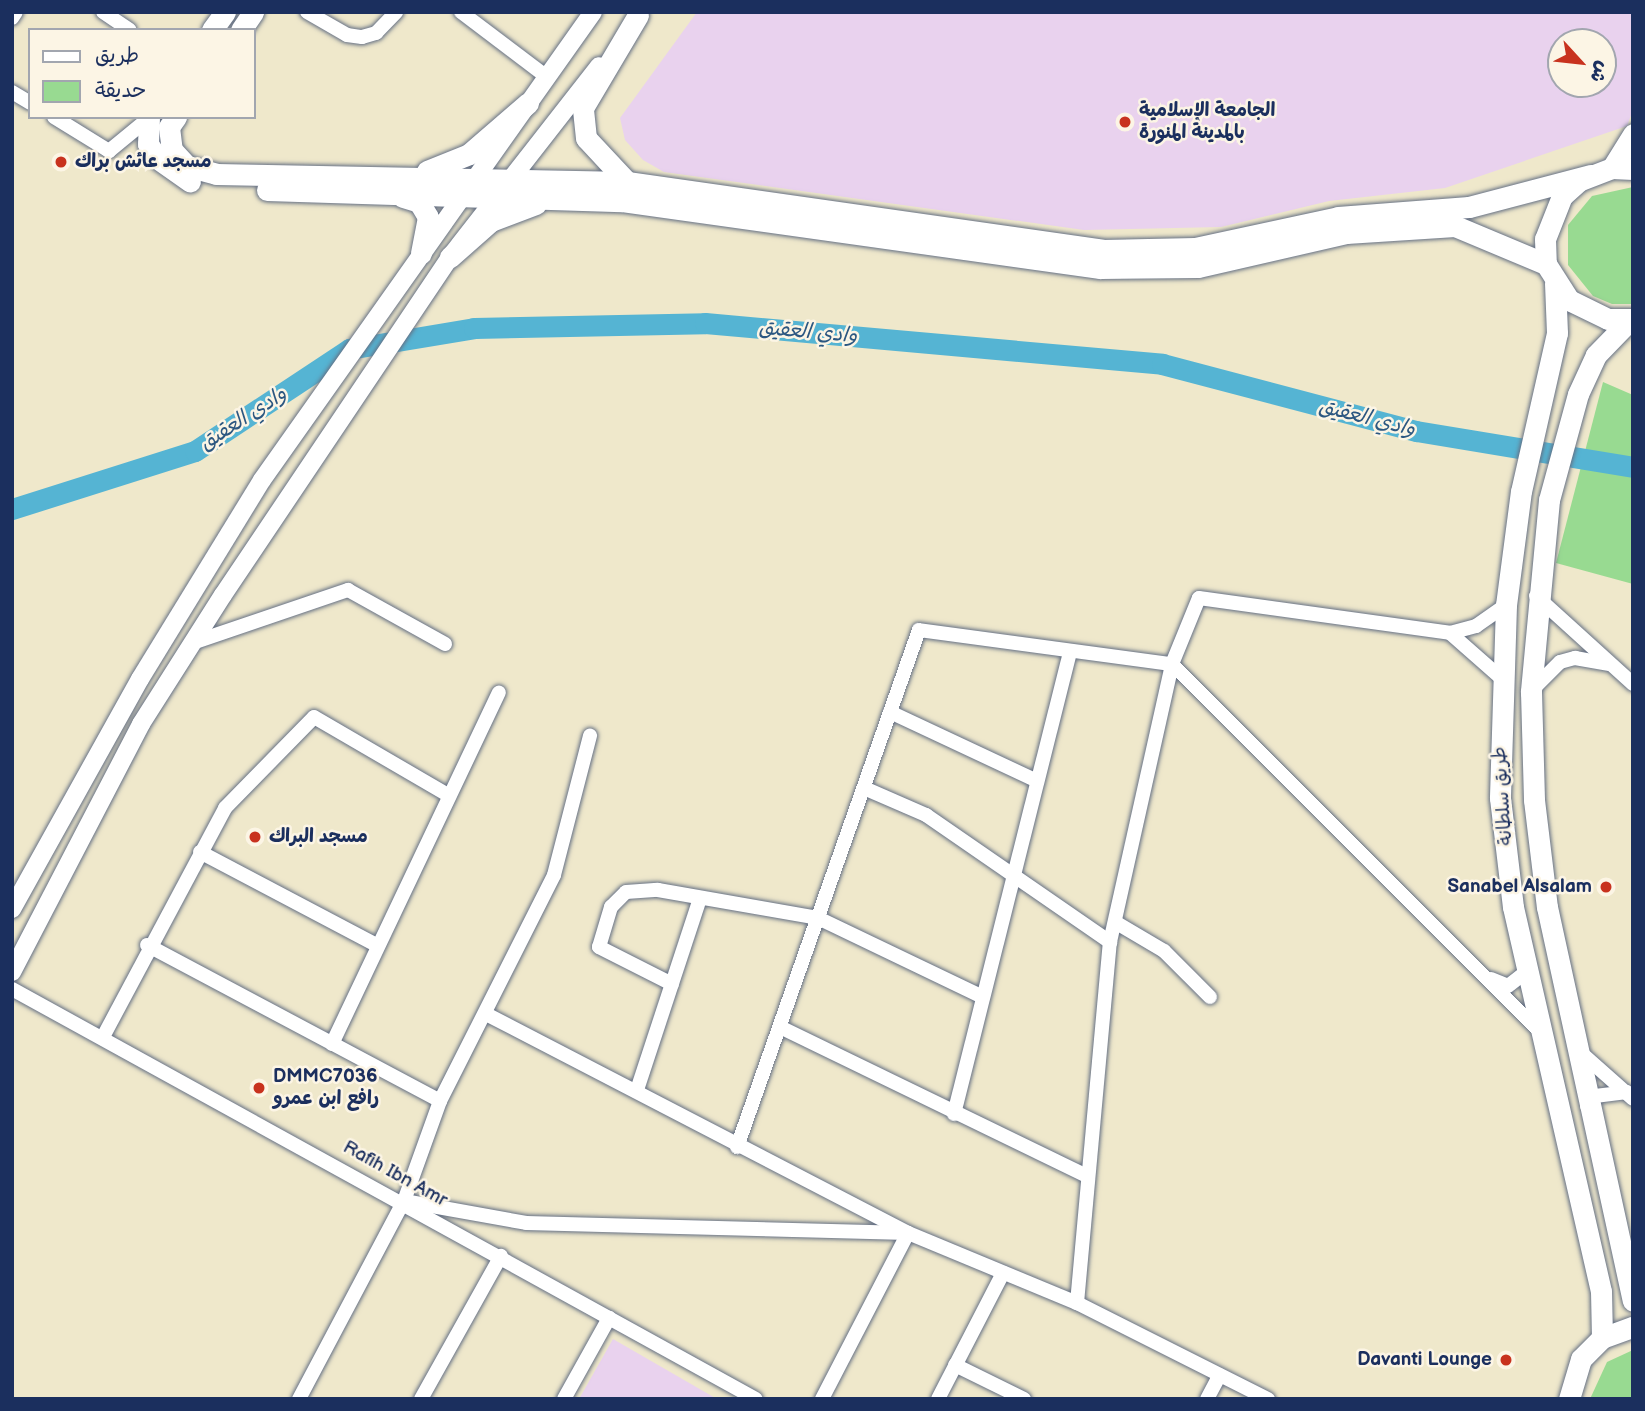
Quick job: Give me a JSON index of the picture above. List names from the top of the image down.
{
  "streets": {
    "main road": ["طريق سلطانة"],
    "street": ["Rafih Ibn Amr"]
  },
  "water": ["وادي العقيق"],
  "places": [
    "الجامعة الإسلامية بالمدينة المنورة",
    "مسجد عائش براك",
    "مسجد البراك",
    "Sanabel Alsalam",
    "DMMC7036 رافع ابن عمرو",
    "Davanti Lounge"
  ],
  "legend": ["طريق", "حديقة"],
  "north": "bottom right"
}
